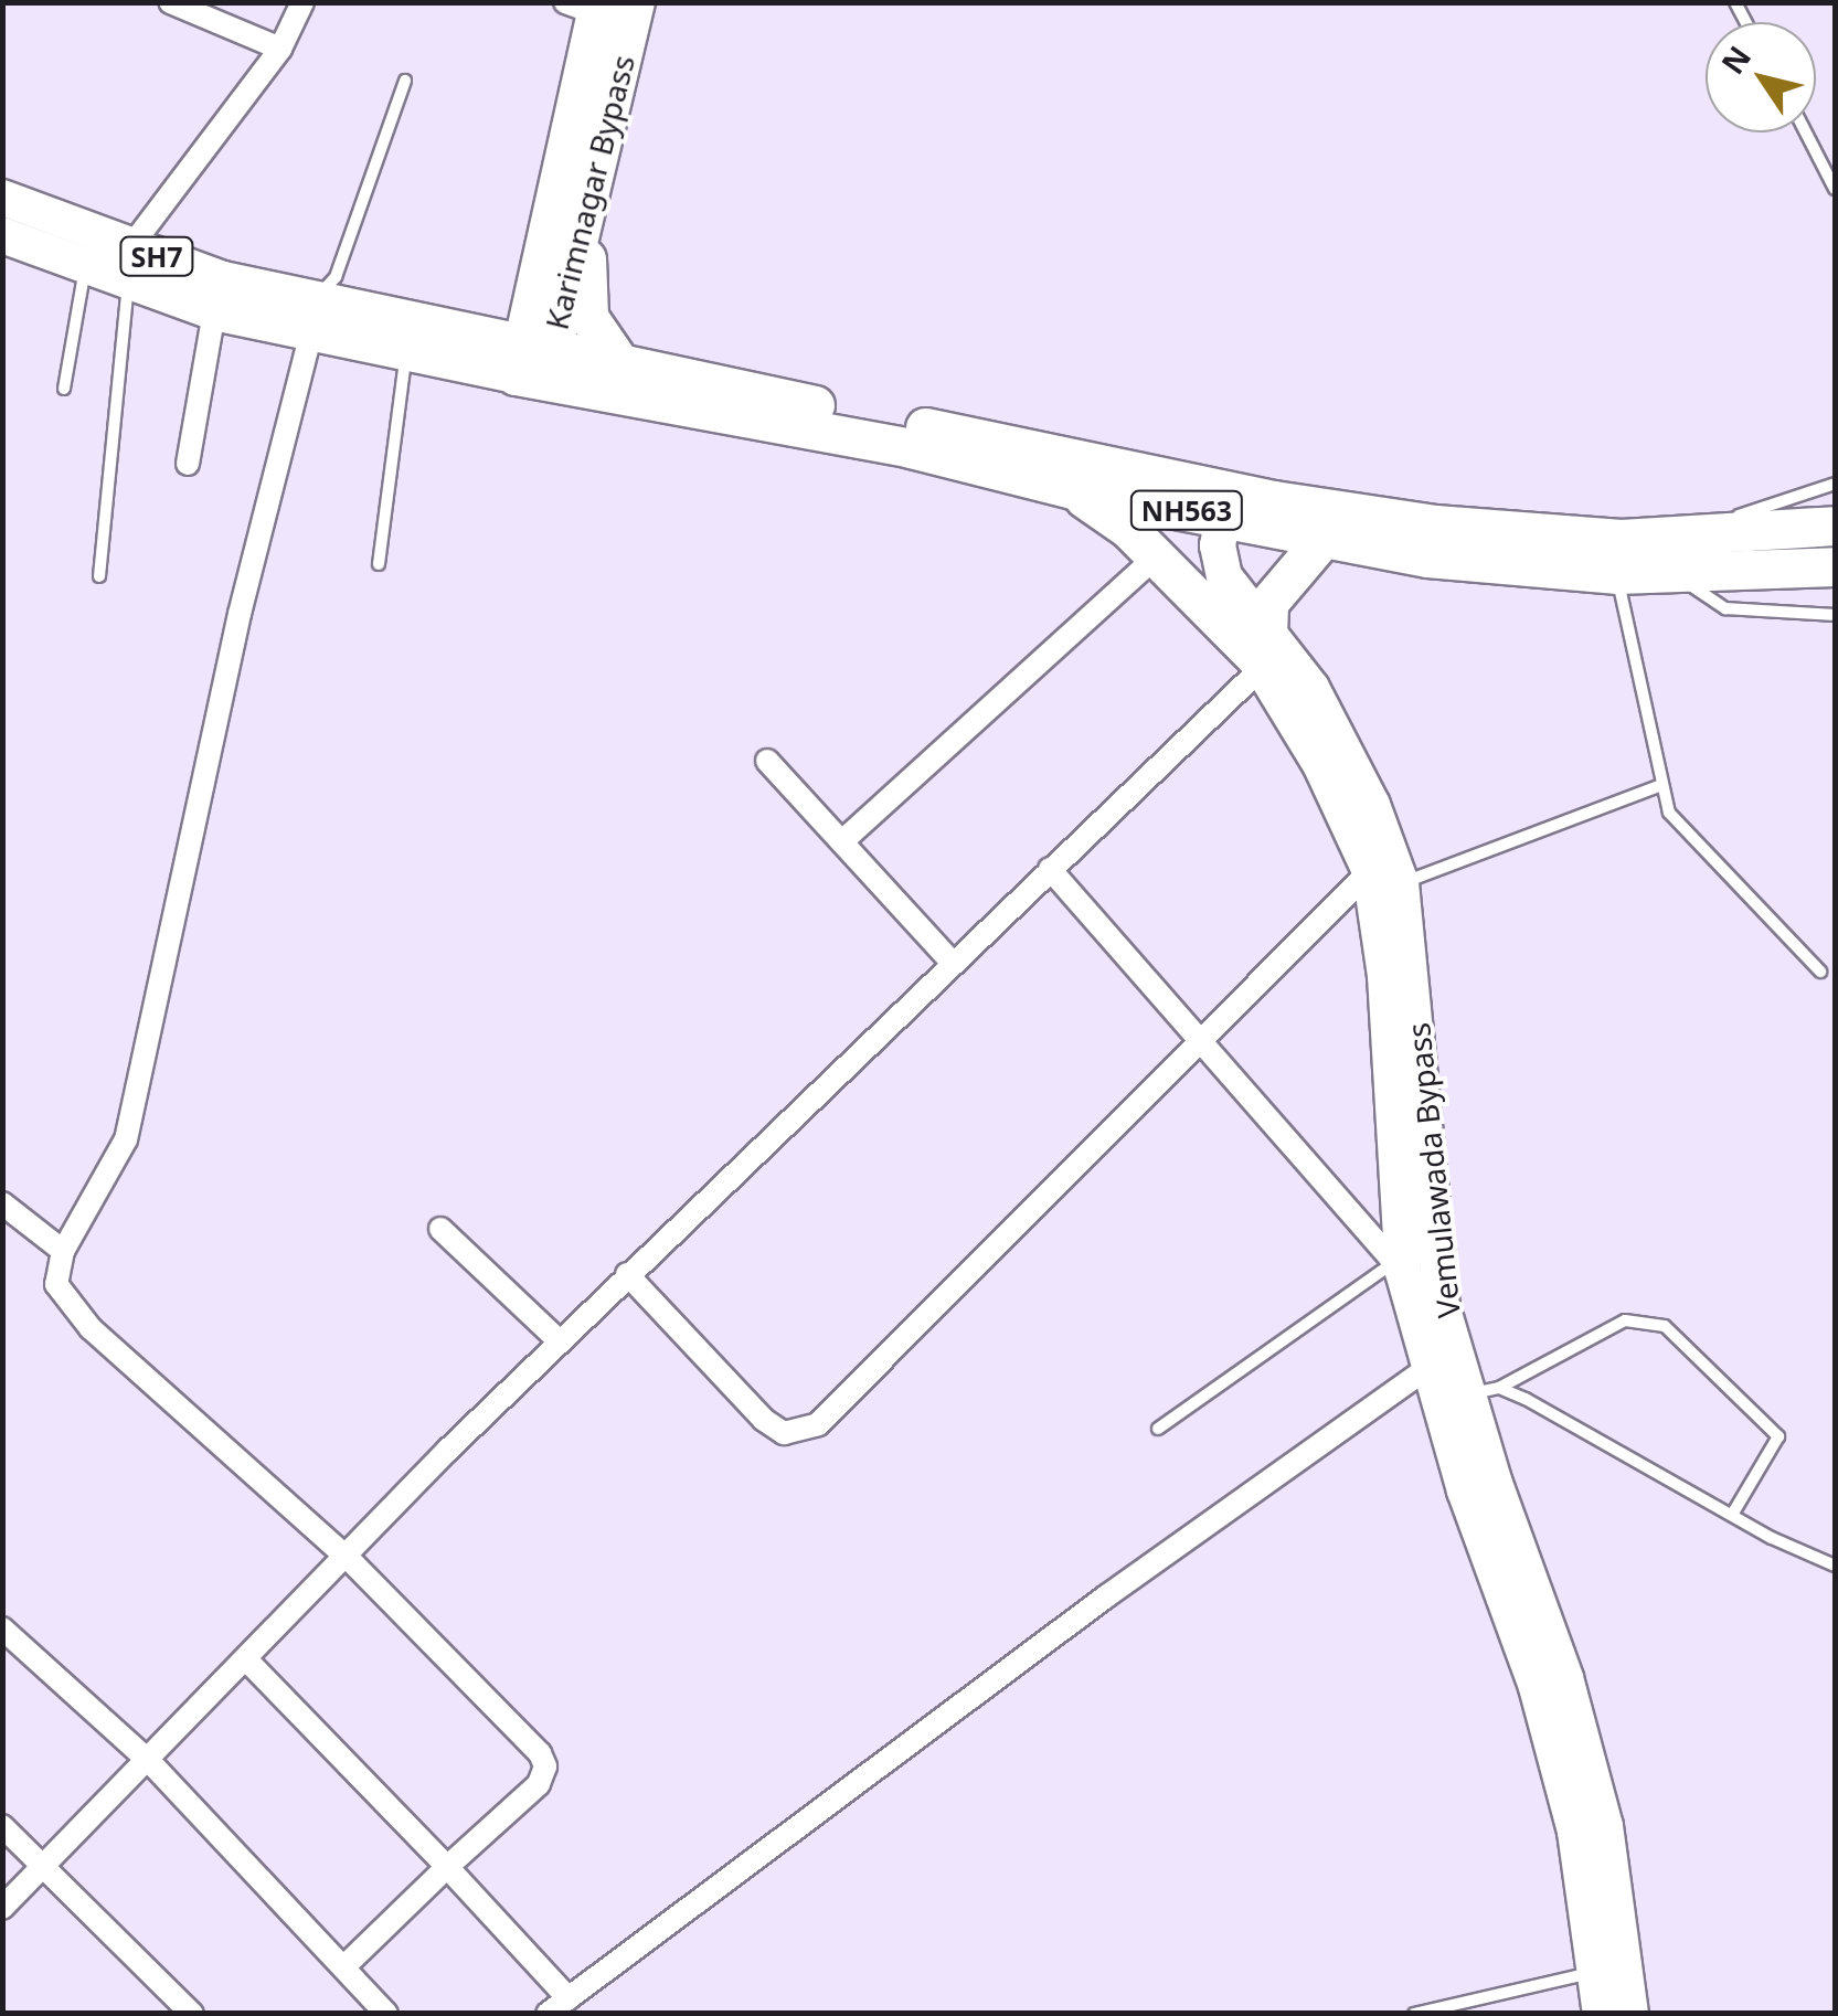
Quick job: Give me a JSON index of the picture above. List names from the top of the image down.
{
  "streets": {
    "highway": ["Karimnagar Bypass", "NH563"],
    "main road": ["SH7", "Vemulawada Bypass"]
  },
  "crossings": [
    ["Karimnagar Bypass", "SH7"],
    ["Karimnagar Bypass", "NH563"],
    ["SH7", "NH563"],
    ["NH563", "Vemulawada Bypass"]
  ],
  "north": "top left"
}
